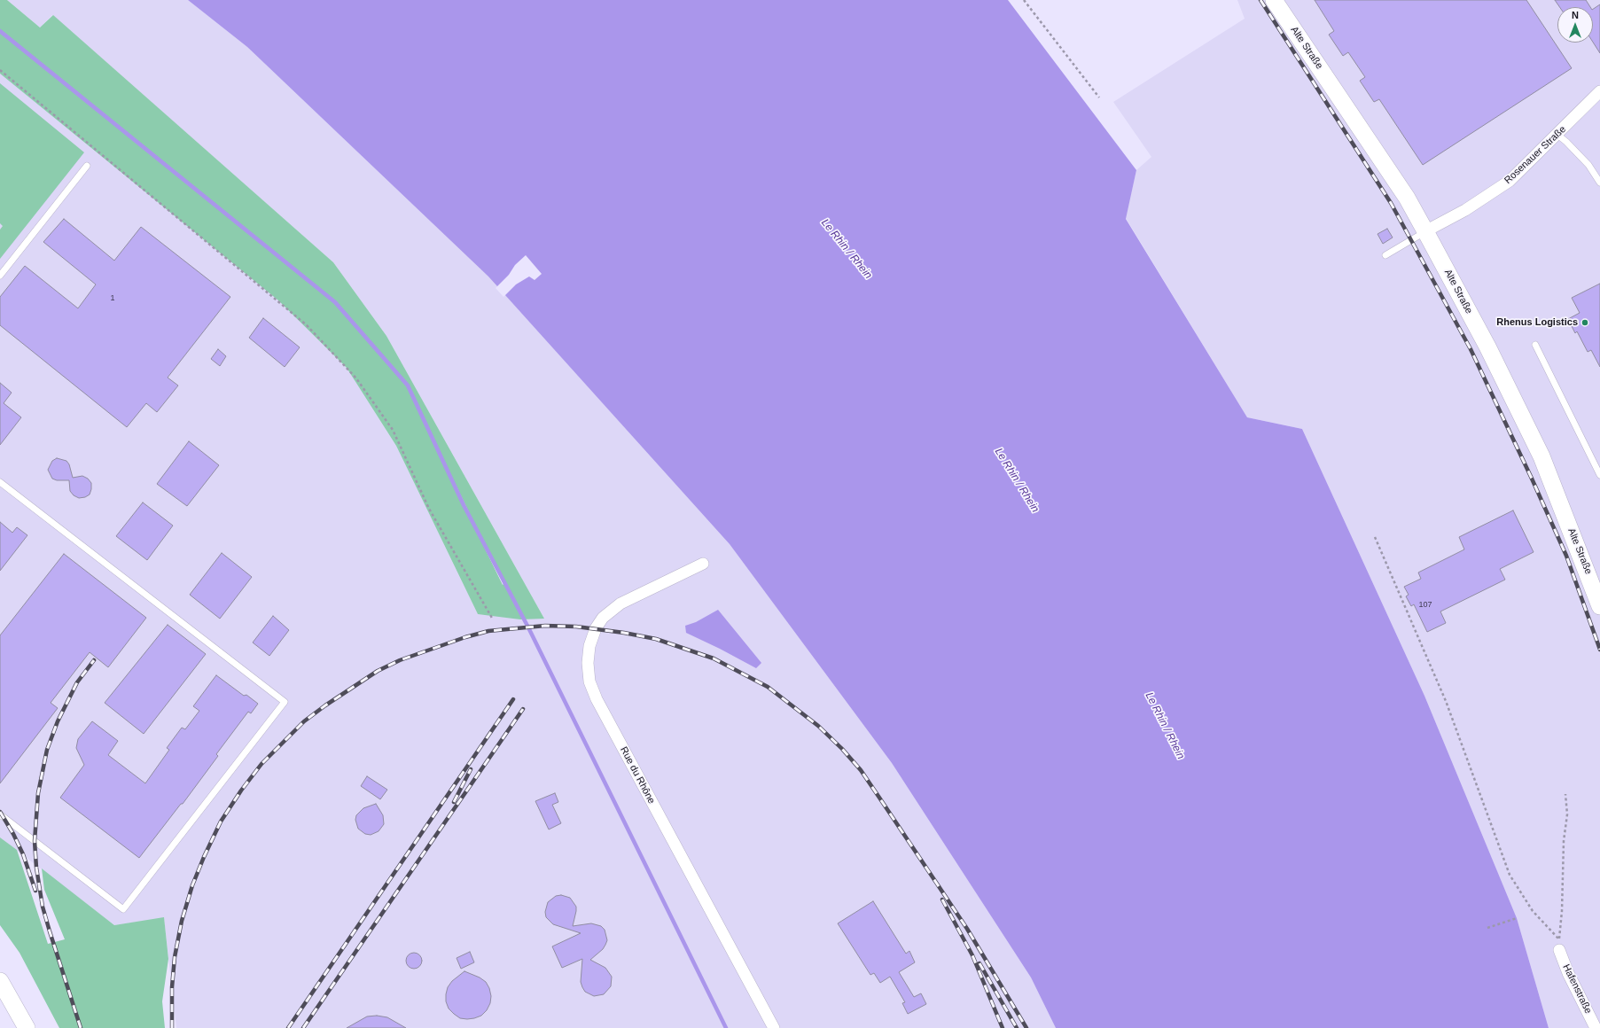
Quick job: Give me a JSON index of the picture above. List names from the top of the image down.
{
  "streets": {
    "street": [
      "Alte Straße",
      "Rosenauer Straße",
      "Rue du Rhône",
      "Hafenstraße"
    ]
  },
  "crossings": [
    ["Alte Straße", "Rosenauer Straße"]
  ],
  "water": ["Le Rhin / Rhein"],
  "places": ["Rhenus Logistics"],
  "house_numbers": ["1", "107"],
  "north": "top"
}
